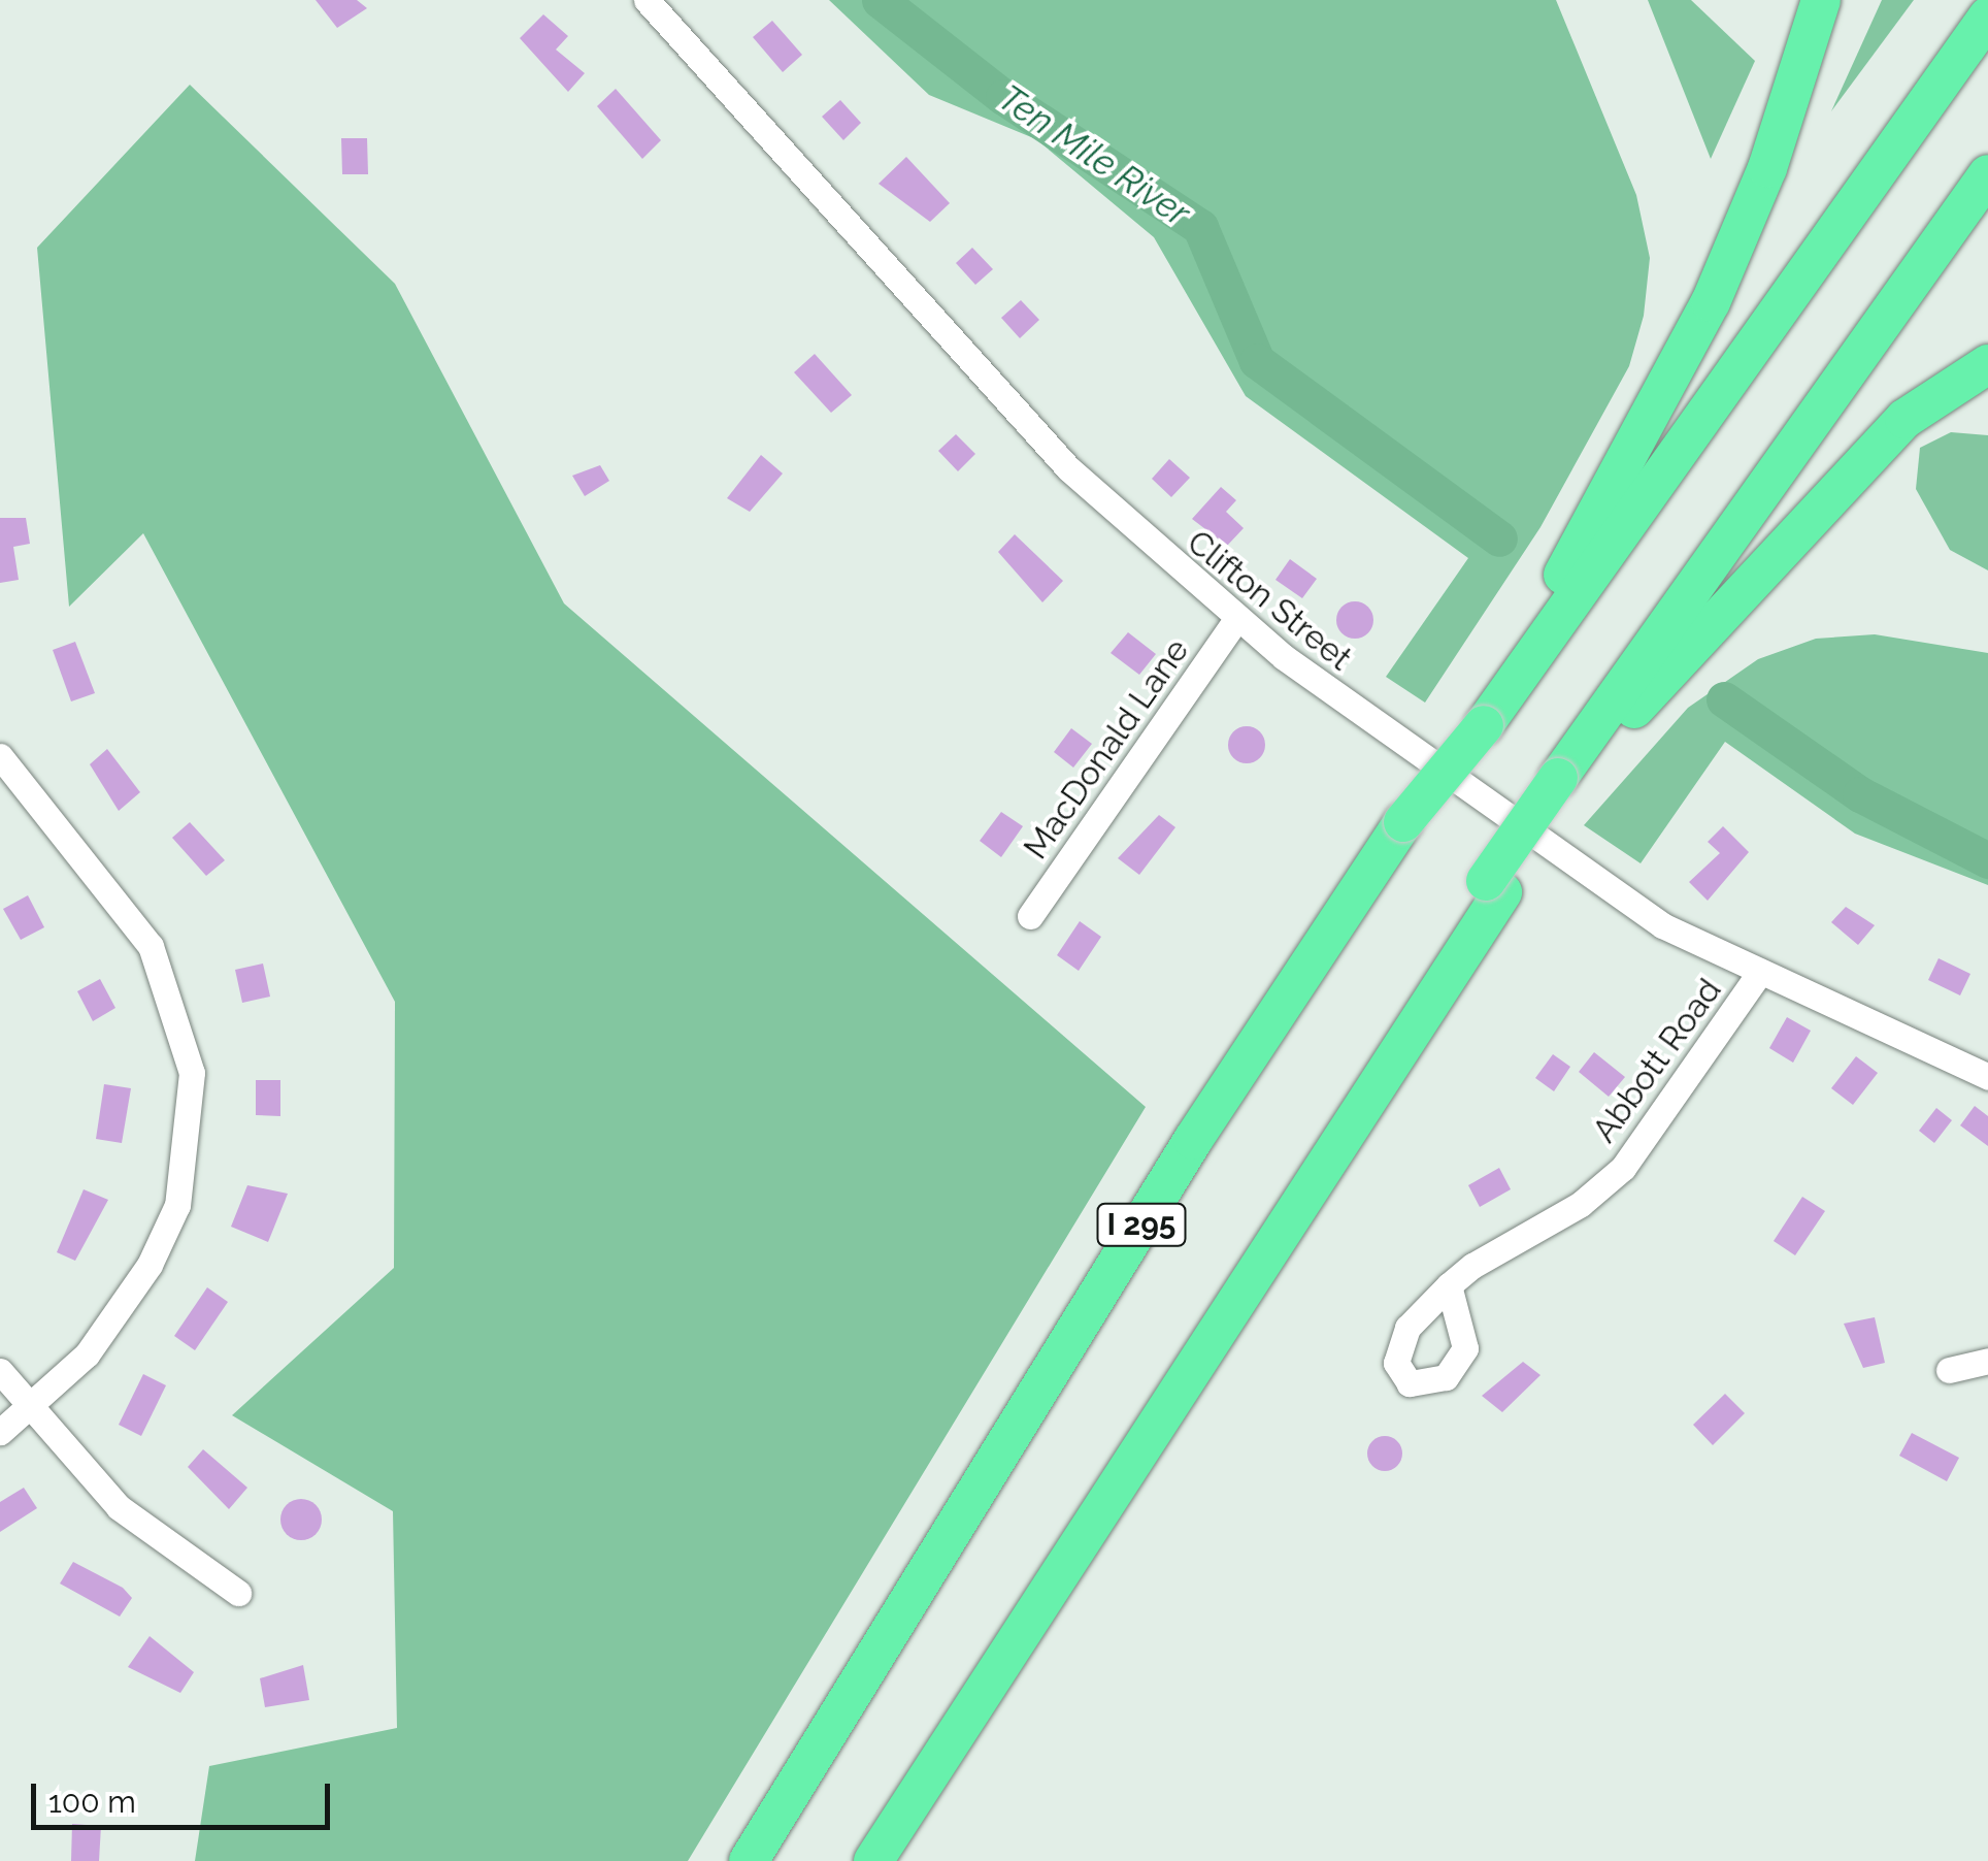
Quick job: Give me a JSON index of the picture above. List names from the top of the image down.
{
  "streets": {
    "highway": ["I 295"],
    "street": ["Clifton Street", "MacDonald Lane", "Abbott Road"]
  },
  "crossings": [
    ["Clifton Street", "MacDonald Lane"],
    ["Clifton Street", "Abbott Road"]
  ],
  "water": ["Ten Mile River"],
  "scale_bar": "100 m"
}
